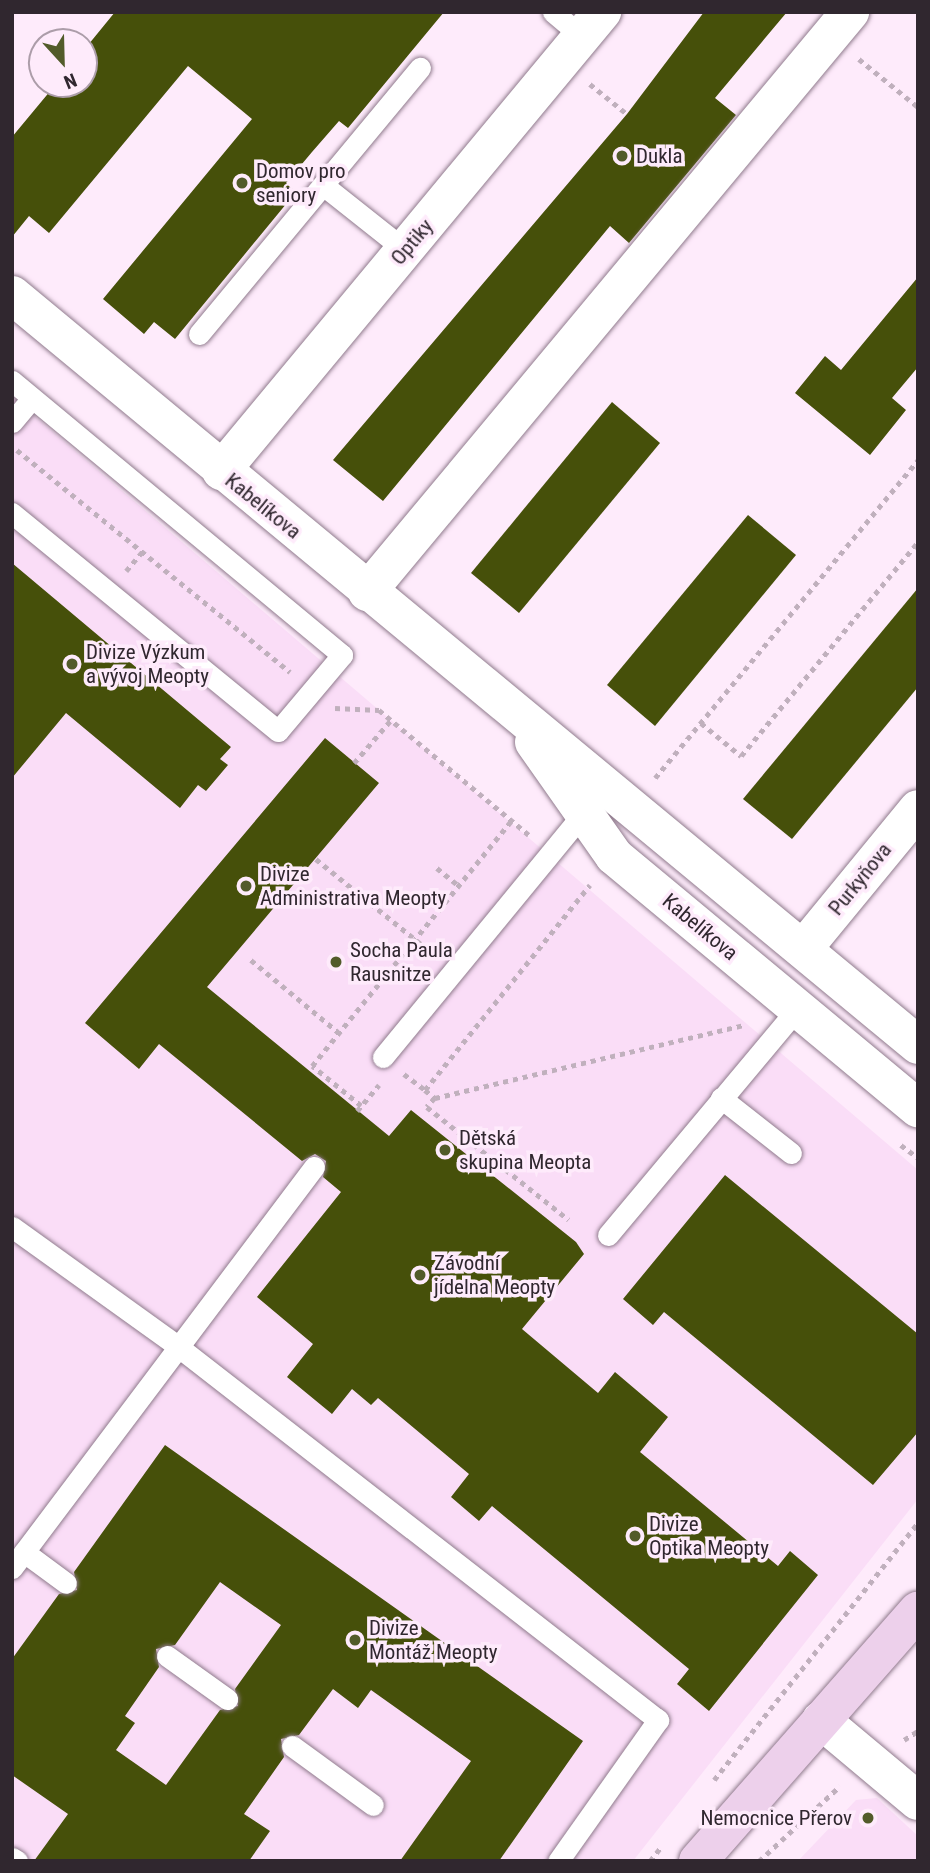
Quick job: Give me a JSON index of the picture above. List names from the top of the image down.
{
  "streets": {
    "street": ["Optiky", "Kabelíkova", "Purkyňova"]
  },
  "crossings": [
    ["Optiky", "Kabelíkova"],
    ["Kabelíkova", "Purkyňova"]
  ],
  "places": [
    "Dukla",
    "Domov pro seniory",
    "Divize Výzkum a vývoj Meopty",
    "Divize Administrativa Meopty",
    "Socha Paula Rausnitze",
    "Dětská skupina Meopta",
    "Závodní jídelna Meopty",
    "Divize Optika Meopty",
    "Divize Montáž Meopty",
    "Nemocnice Přerov"
  ],
  "north": "bottom"
}
